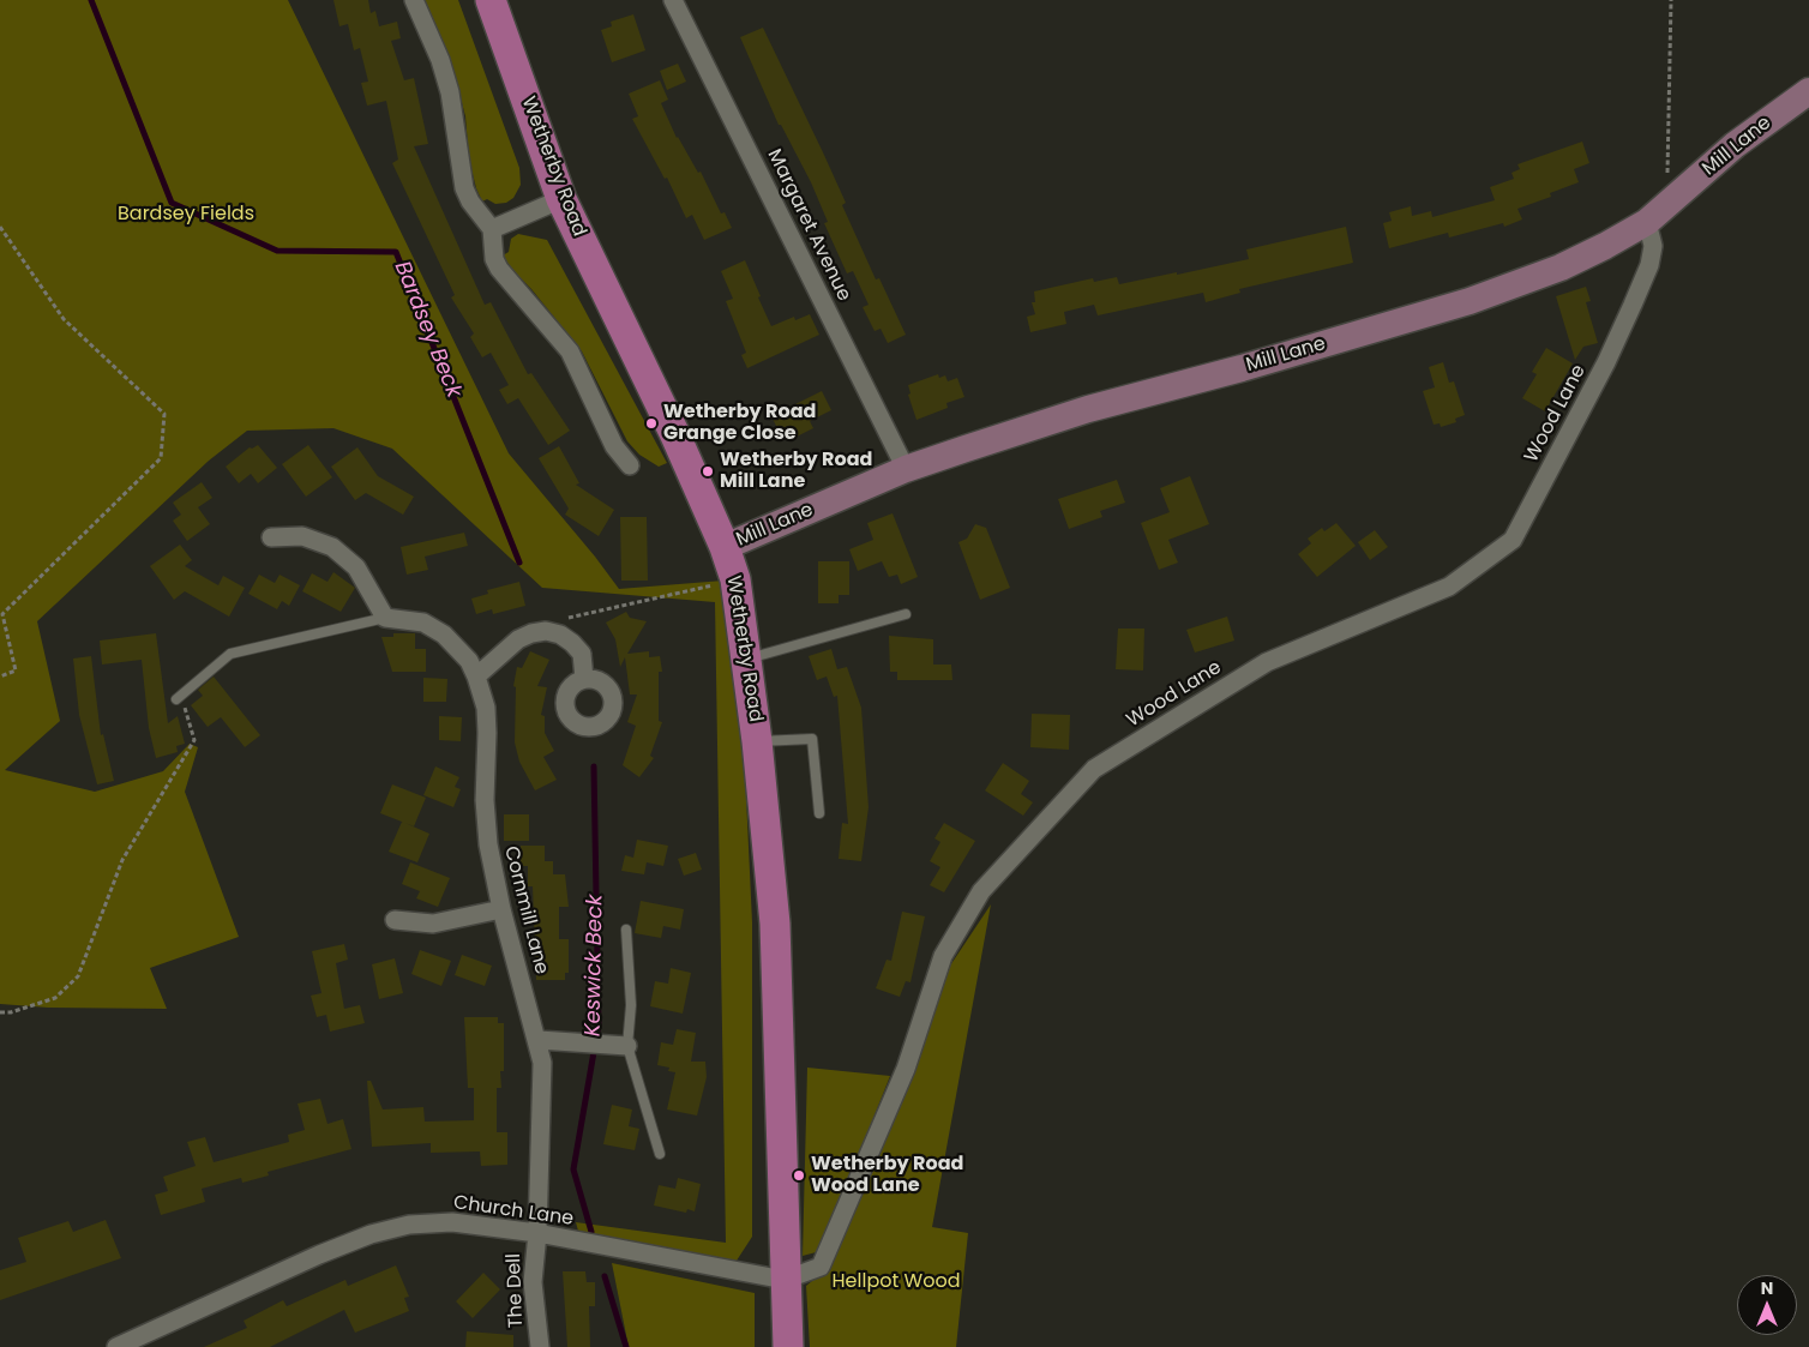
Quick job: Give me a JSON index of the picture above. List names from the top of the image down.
{
  "streets": {
    "main road": ["Wetherby Road"],
    "street": [
      "Mill Lane",
      "Margaret Avenue",
      "Wood Lane",
      "Cornmill Lane",
      "Church Lane",
      "The Dell"
    ]
  },
  "crossings": [
    ["Mill Lane", "Wetherby Road"],
    ["Mill Lane", "Margaret Avenue"],
    ["Mill Lane", "Wood Lane"],
    ["Wetherby Road", "Wood Lane"],
    ["Wetherby Road", "Church Lane"],
    ["Wood Lane", "Church Lane"],
    ["Cornmill Lane", "Church Lane"],
    ["Cornmill Lane", "The Dell"],
    ["Church Lane", "The Dell"]
  ],
  "water": ["Bardsey Beck", "Keswick Beck"],
  "parks": ["Bardsey Fields", "Hellpot Wood"],
  "places": ["Wetherby Road Grange Close", "Wetherby Road Mill Lane", "Wetherby Road Wood Lane"],
  "north": "top"
}
